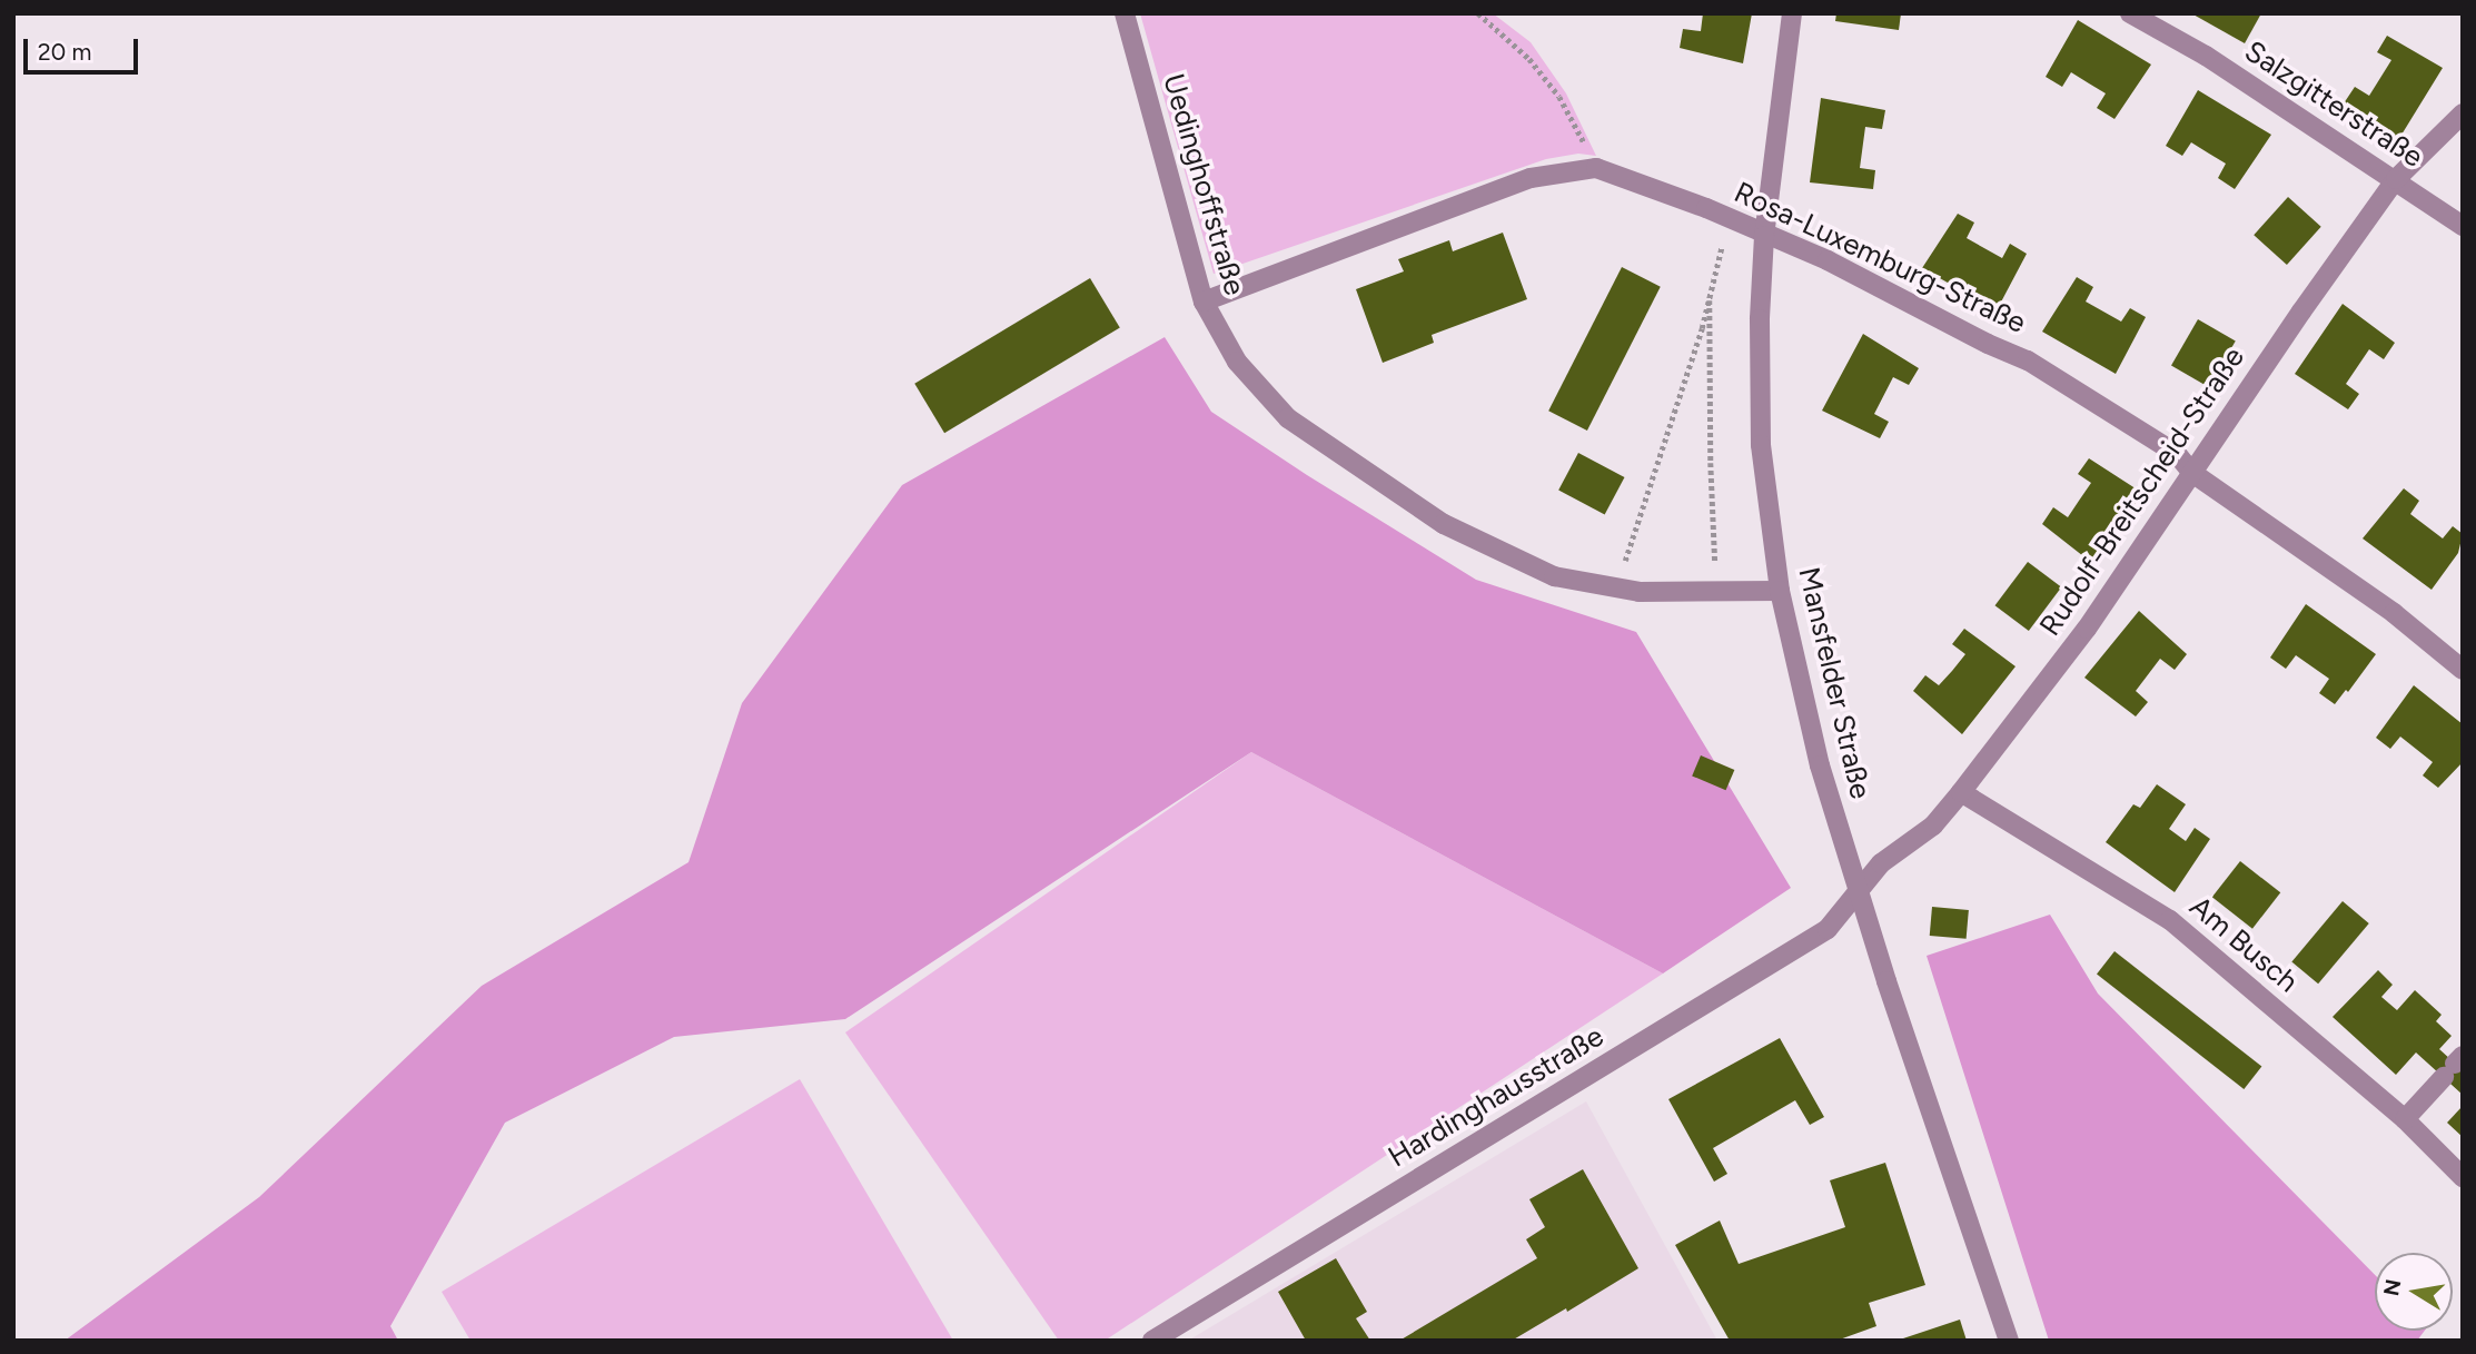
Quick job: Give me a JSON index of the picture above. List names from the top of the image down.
{
  "streets": {
    "street": [
      "Salzgitterstraße",
      "Uedinghoffstraße",
      "Rosa-Luxemburg-Straße",
      "Rudolf-Breitscheid-Straße",
      "Mansfelder Straße",
      "Am Busch",
      "Hardinghausstraße"
    ]
  },
  "crossings": [
    ["Salzgitterstraße", "Rudolf-Breitscheid-Straße"],
    ["Uedinghoffstraße", "Rosa-Luxemburg-Straße"],
    ["Uedinghoffstraße", "Mansfelder Straße"],
    ["Rosa-Luxemburg-Straße", "Rudolf-Breitscheid-Straße"],
    ["Rosa-Luxemburg-Straße", "Mansfelder Straße"],
    ["Rudolf-Breitscheid-Straße", "Mansfelder Straße"],
    ["Rudolf-Breitscheid-Straße", "Am Busch"],
    ["Rudolf-Breitscheid-Straße", "Hardinghausstraße"],
    ["Mansfelder Straße", "Hardinghausstraße"]
  ],
  "scale_bar": "20 m",
  "north": "left"
}
